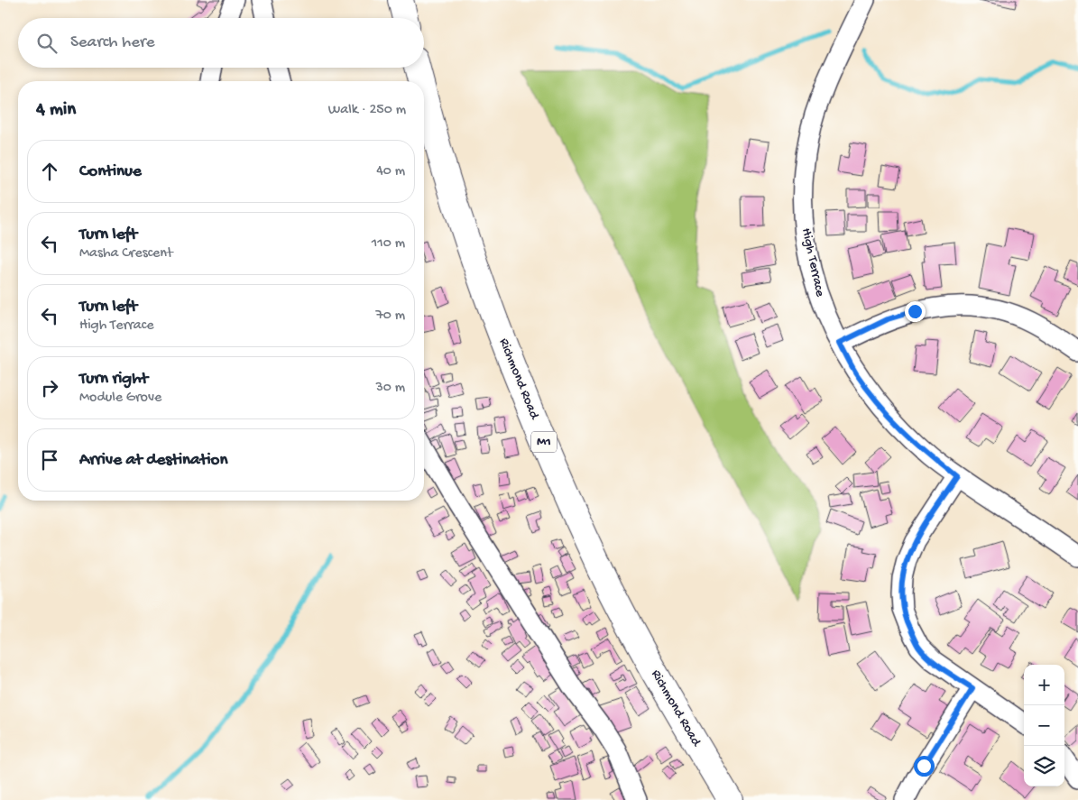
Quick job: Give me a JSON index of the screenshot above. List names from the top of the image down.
{
  "streets": {
    "highway": ["Richmond Road", "M1"],
    "street": ["High Terrace"]
  },
  "page": {
    "search": "Search here",
    "heading": ["4 min", "Walk · 250 m"],
    "list": [
      ["Continue", "40 m"],
      ["Turn left", "Masha Crescent", "110 m"],
      ["Turn left", "High Terrace", "70 m"],
      ["Turn right", "Module Grove", "30 m"],
      "Arrive at destination"
    ],
    "map_buttons": ["+", "−"]
  }
}
